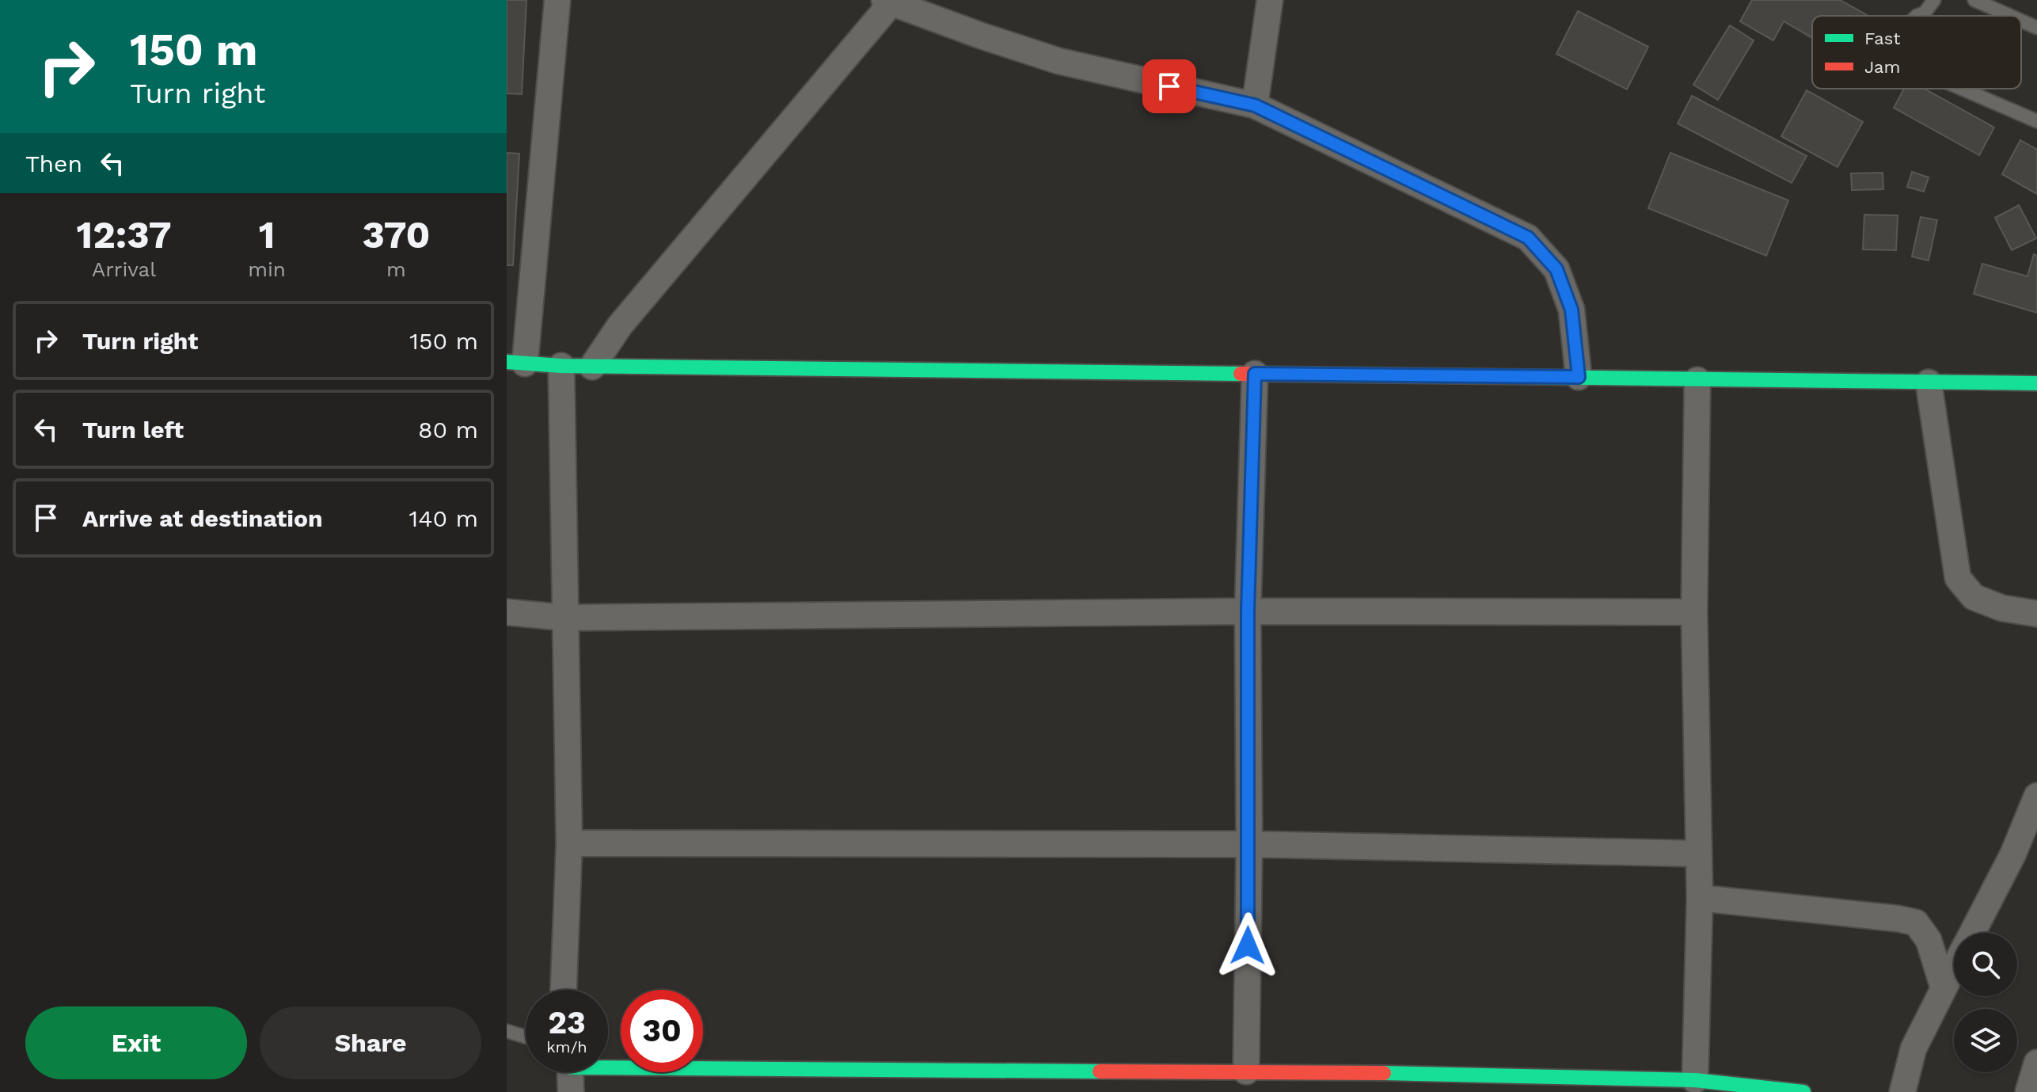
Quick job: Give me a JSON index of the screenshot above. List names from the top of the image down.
{
  "legend": ["Fast", "Jam"],
  "page": {
    "turn": ["150 m", "Turn right"],
    "then": "Then",
    "eta": [
      "12:37",
      "Arrival",
      "1",
      "min",
      "370",
      "m"
    ],
    "list": [
      {
        "name": "Turn right",
        "value": "150 m"
      },
      {
        "name": "Turn left",
        "value": "80 m"
      },
      {
        "name": "Arrive at destination",
        "value": "140 m"
      }
    ],
    "speed": "23 km/h",
    "limit": "30",
    "buttons": ["Exit", "Share"]
  }
}
